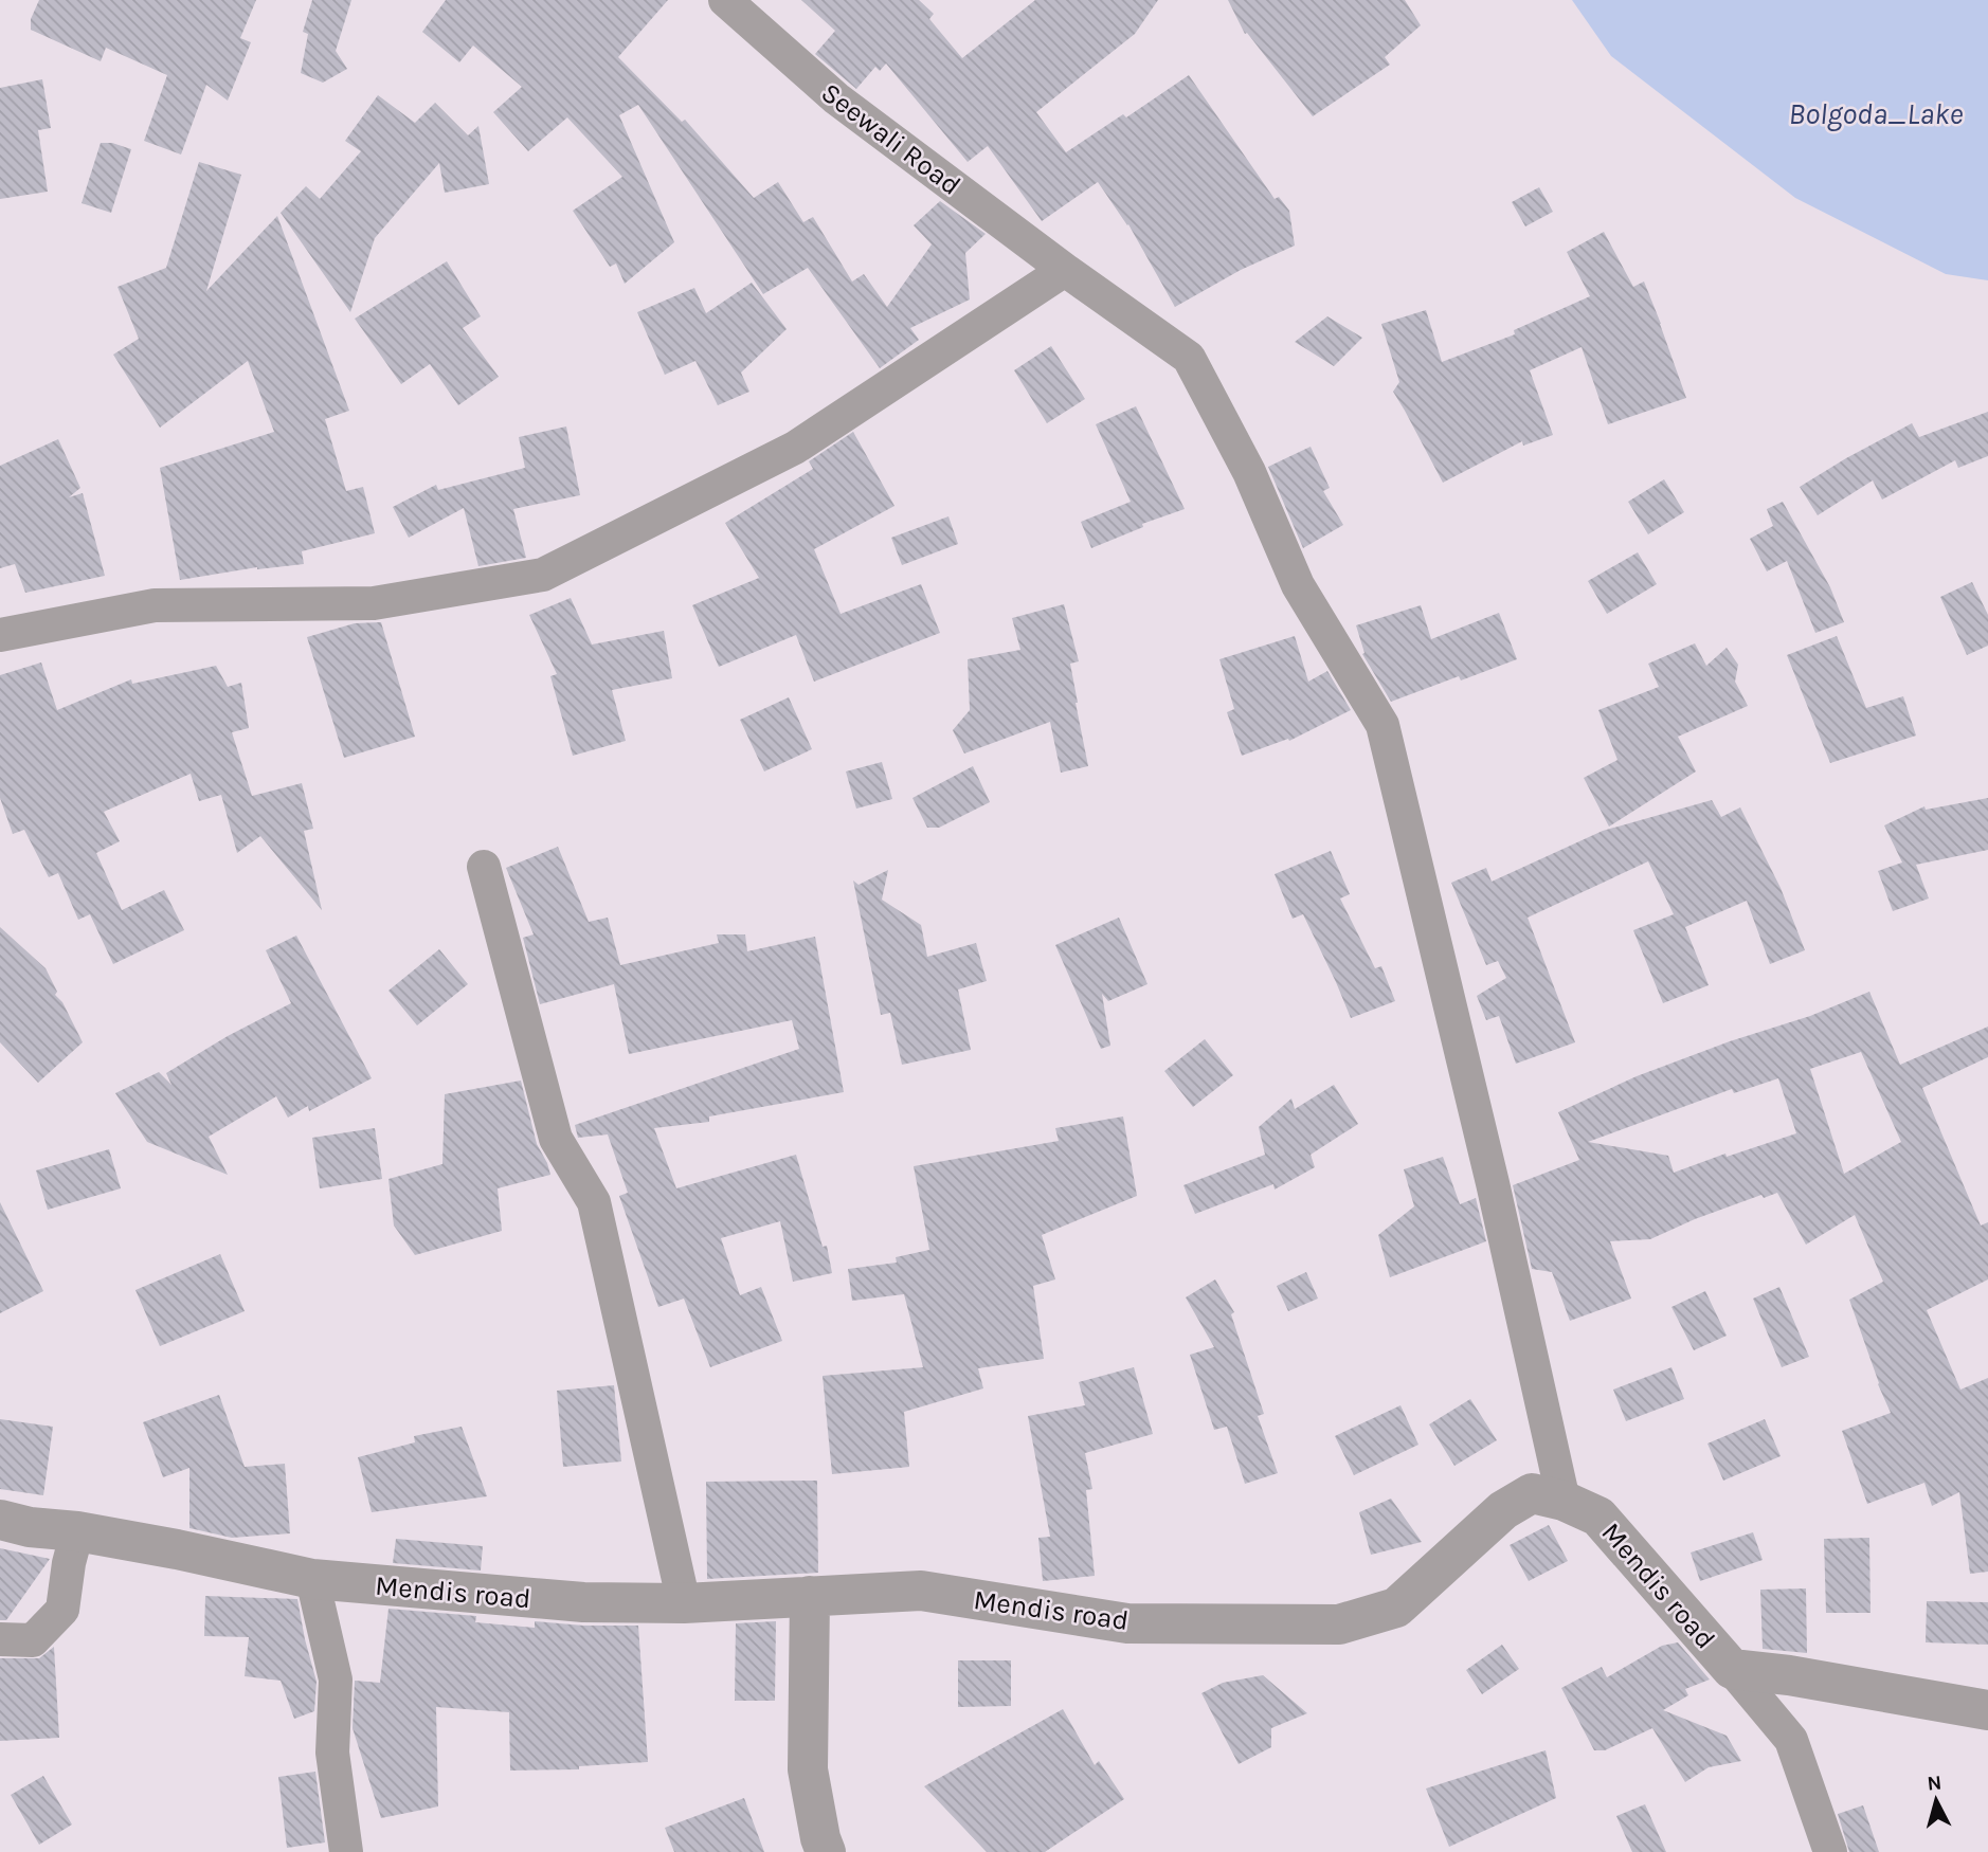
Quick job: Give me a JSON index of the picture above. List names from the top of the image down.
{
  "streets": {
    "street": ["Seewali Road", "Mendis road"]
  },
  "crossings": [
    ["Seewali Road", "Mendis road"]
  ],
  "water": ["Bolgoda_Lake"],
  "north": "top"
}
